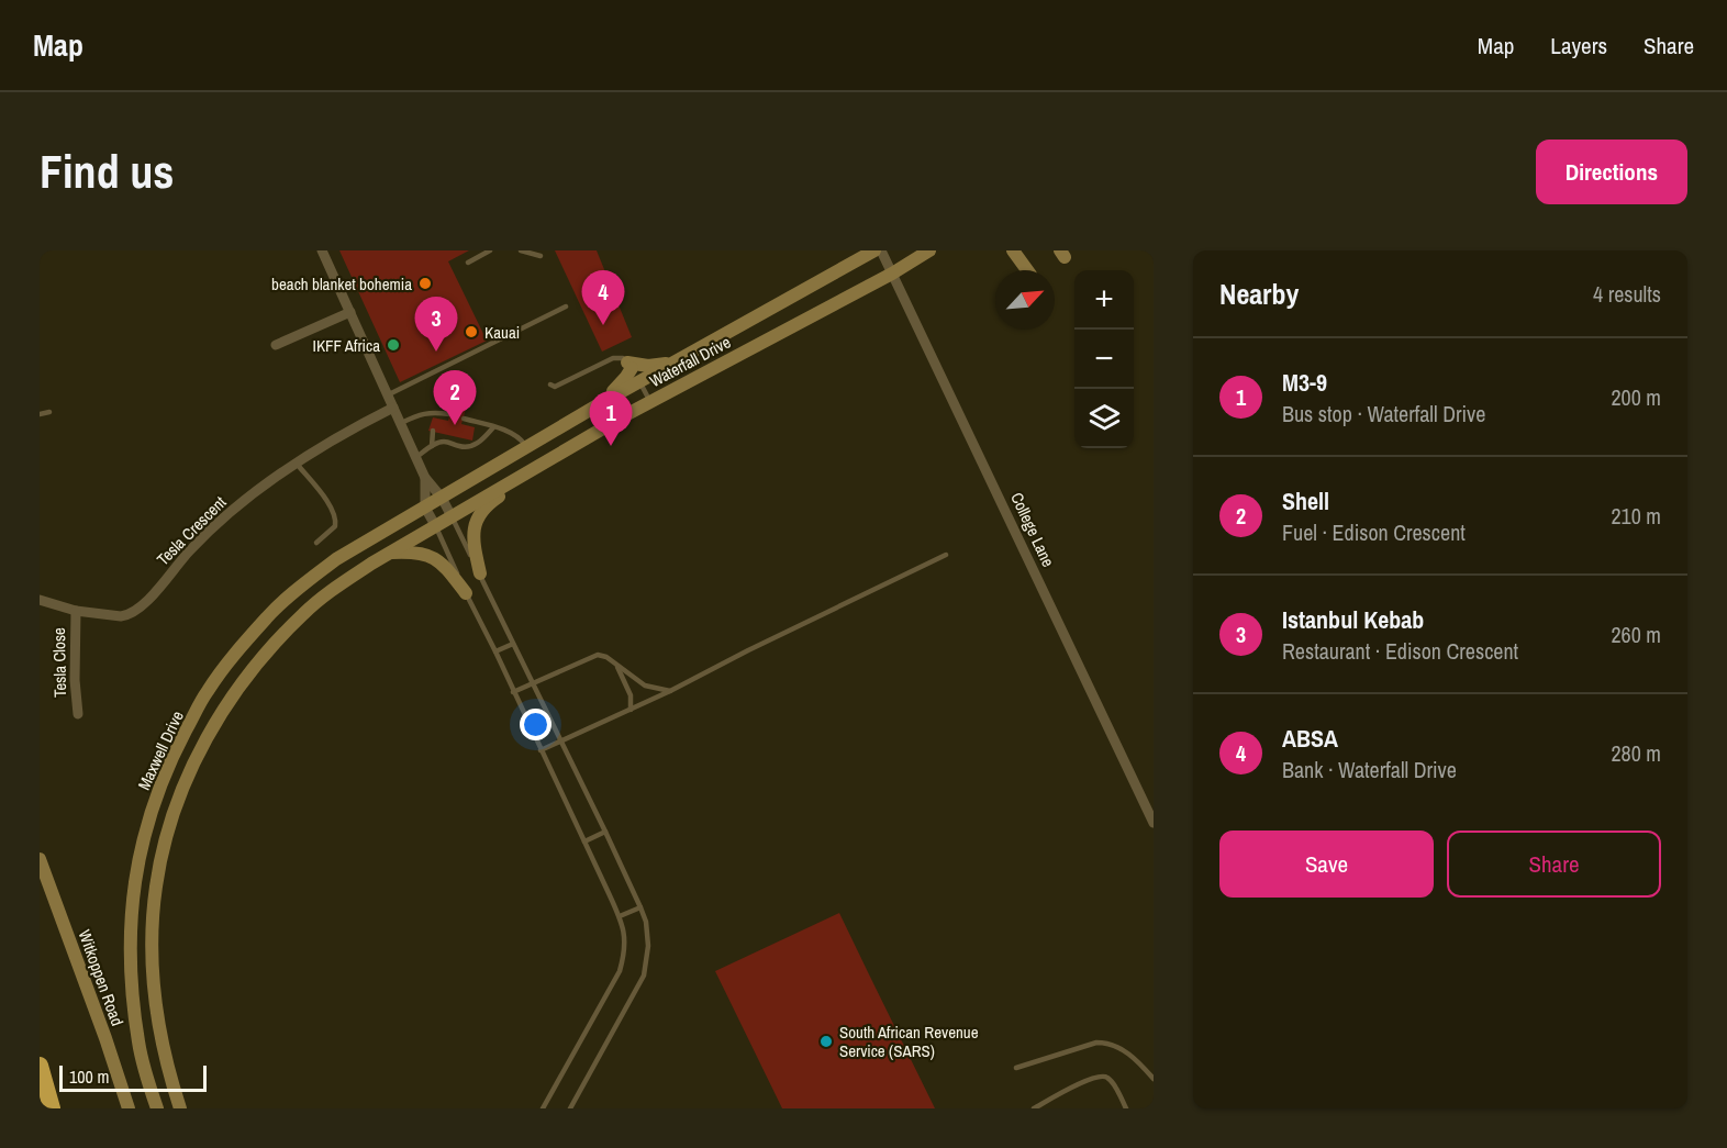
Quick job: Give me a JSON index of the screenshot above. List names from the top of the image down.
{
  "streets": {
    "main road": ["Waterfall Drive", "Maxwell Drive", "Witkoppen Road"],
    "street": ["College Lane", "Tesla Crescent", "Tesla Close"]
  },
  "crossings": [
    ["Waterfall Drive", "College Lane"],
    ["Waterfall Drive", "Maxwell Drive"],
    ["Tesla Crescent", "Tesla Close"]
  ],
  "places": [
    "beach blanket bohemia",
    "Kauai",
    "IKFF Africa",
    "South African Revenue Service (SARS)"
  ],
  "scale_bar": "100 m",
  "north": "top right",
  "page": {
    "header": "Map",
    "nav": ["Map", "Layers", "Share"],
    "buttons": [
      "Directions",
      ["Save", "Share"]
    ],
    "title": "Find us",
    "heading": ["Nearby", "4 results"],
    "map_buttons": ["+", "−"],
    "pins": [
      "4",
      "3",
      "2",
      "1"
    ],
    "list": [
      {
        "mark": "1",
        "name": "M3-9",
        "note": "Bus stop · Waterfall Drive",
        "value": "200 m"
      },
      {
        "mark": "2",
        "name": "Shell",
        "note": "Fuel · Edison Crescent",
        "value": "210 m"
      },
      {
        "mark": "3",
        "name": "Istanbul Kebab",
        "note": "Restaurant · Edison Crescent",
        "value": "260 m"
      },
      {
        "mark": "4",
        "name": "ABSA",
        "note": "Bank · Waterfall Drive",
        "value": "280 m"
      }
    ],
    "scale": "100 m"
  }
}
